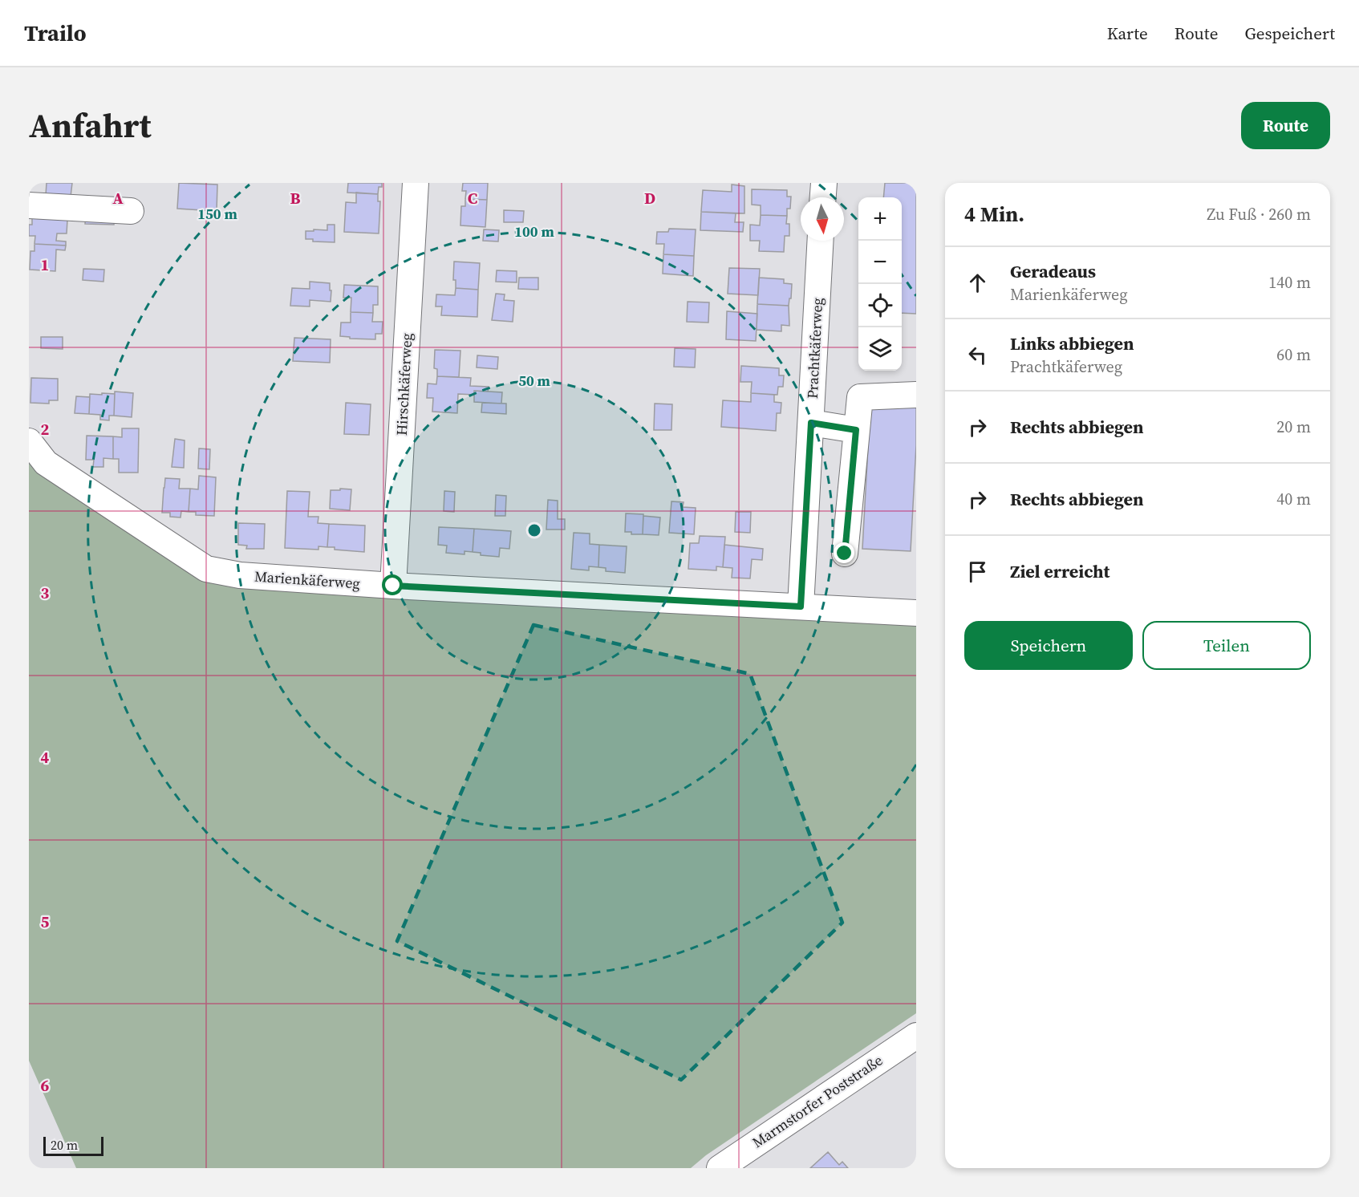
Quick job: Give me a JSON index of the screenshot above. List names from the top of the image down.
{
  "streets": {
    "street": [
      "Prachtkäferweg",
      "Hirschkäferweg",
      "Marienkäferweg",
      "Marmstorfer Poststraße"
    ]
  },
  "crossings": [
    ["Prachtkäferweg", "Marienkäferweg"],
    ["Hirschkäferweg", "Marienkäferweg"]
  ],
  "scale_bar": "20 m",
  "north": "bottom",
  "page": {
    "header": "Trailo",
    "nav": ["Karte", "Route", "Gespeichert"],
    "title": "Anfahrt",
    "buttons": [
      "Route",
      ["Speichern", "Teilen"]
    ],
    "heading": ["4 Min.", "Zu Fuß · 260 m"],
    "map_buttons": ["+", "−"],
    "list": [
      ["Geradeaus", "Marienkäferweg", "140 m"],
      ["Links abbiegen", "Prachtkäferweg", "60 m"],
      ["Rechts abbiegen", "20 m"],
      ["Rechts abbiegen", "40 m"],
      "Ziel erreicht"
    ],
    "scale": "20 m"
  },
  "grid": {
    "columns": [
      "A",
      "B",
      "C",
      "D"
    ],
    "rows": [
      "1",
      "2",
      "3",
      "4",
      "5",
      "6"
    ]
  },
  "rings": ["150 m", "100 m", "50 m"]
}
